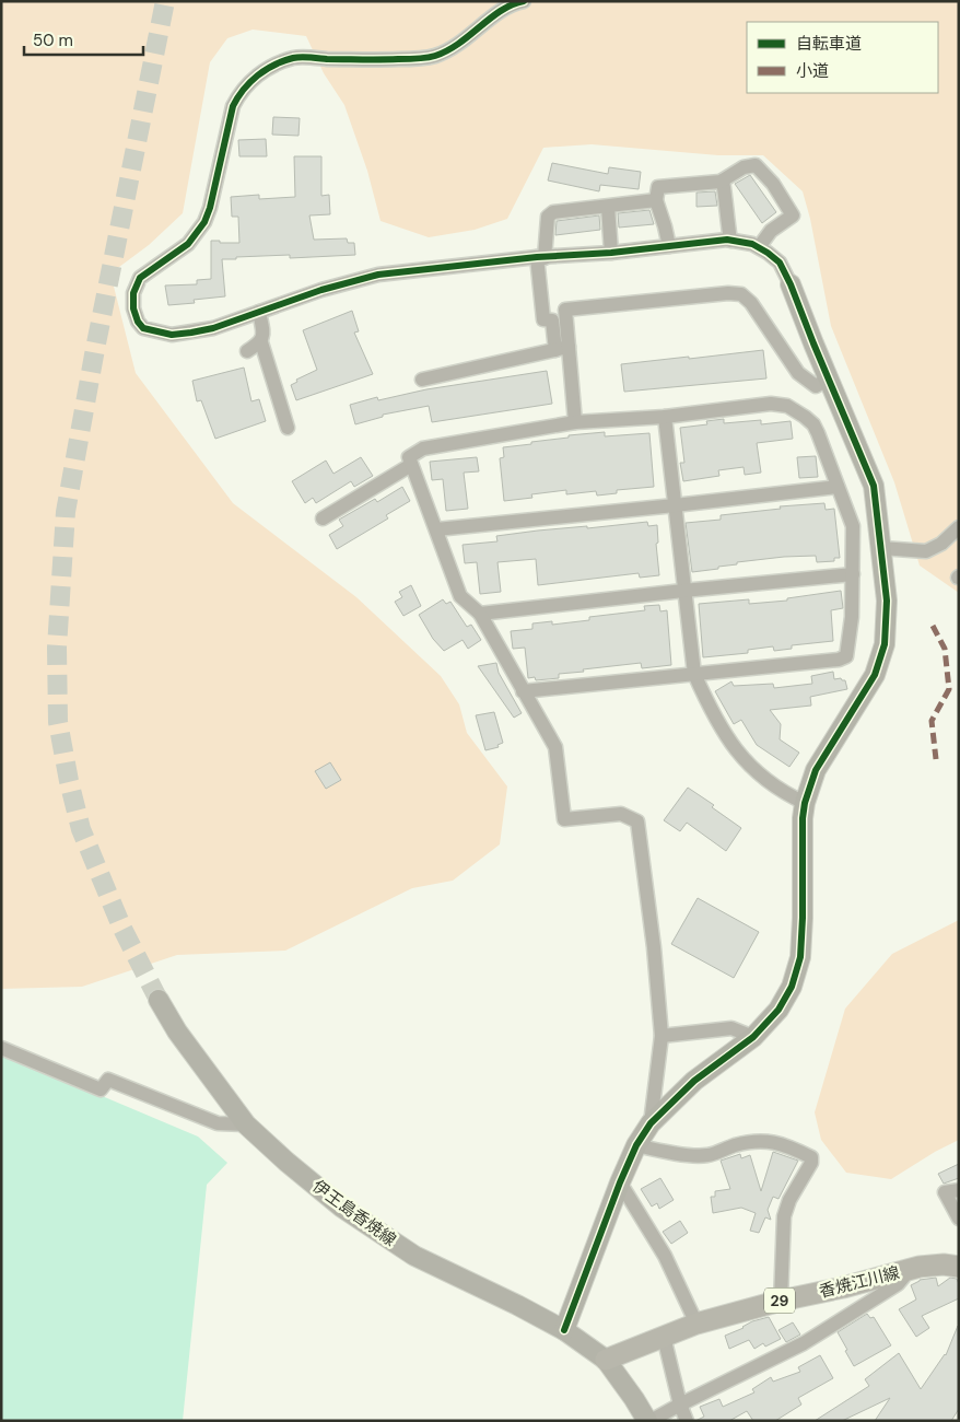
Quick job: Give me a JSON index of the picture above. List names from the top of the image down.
{
  "streets": {
    "main road": ["香焼江川線", "29"],
    "street": ["伊王島香焼線"]
  },
  "crossings": [
    ["伊王島香焼線", "香焼江川線"]
  ],
  "legend": ["自転車道", "小道"],
  "scale_bar": "50 m"
}
